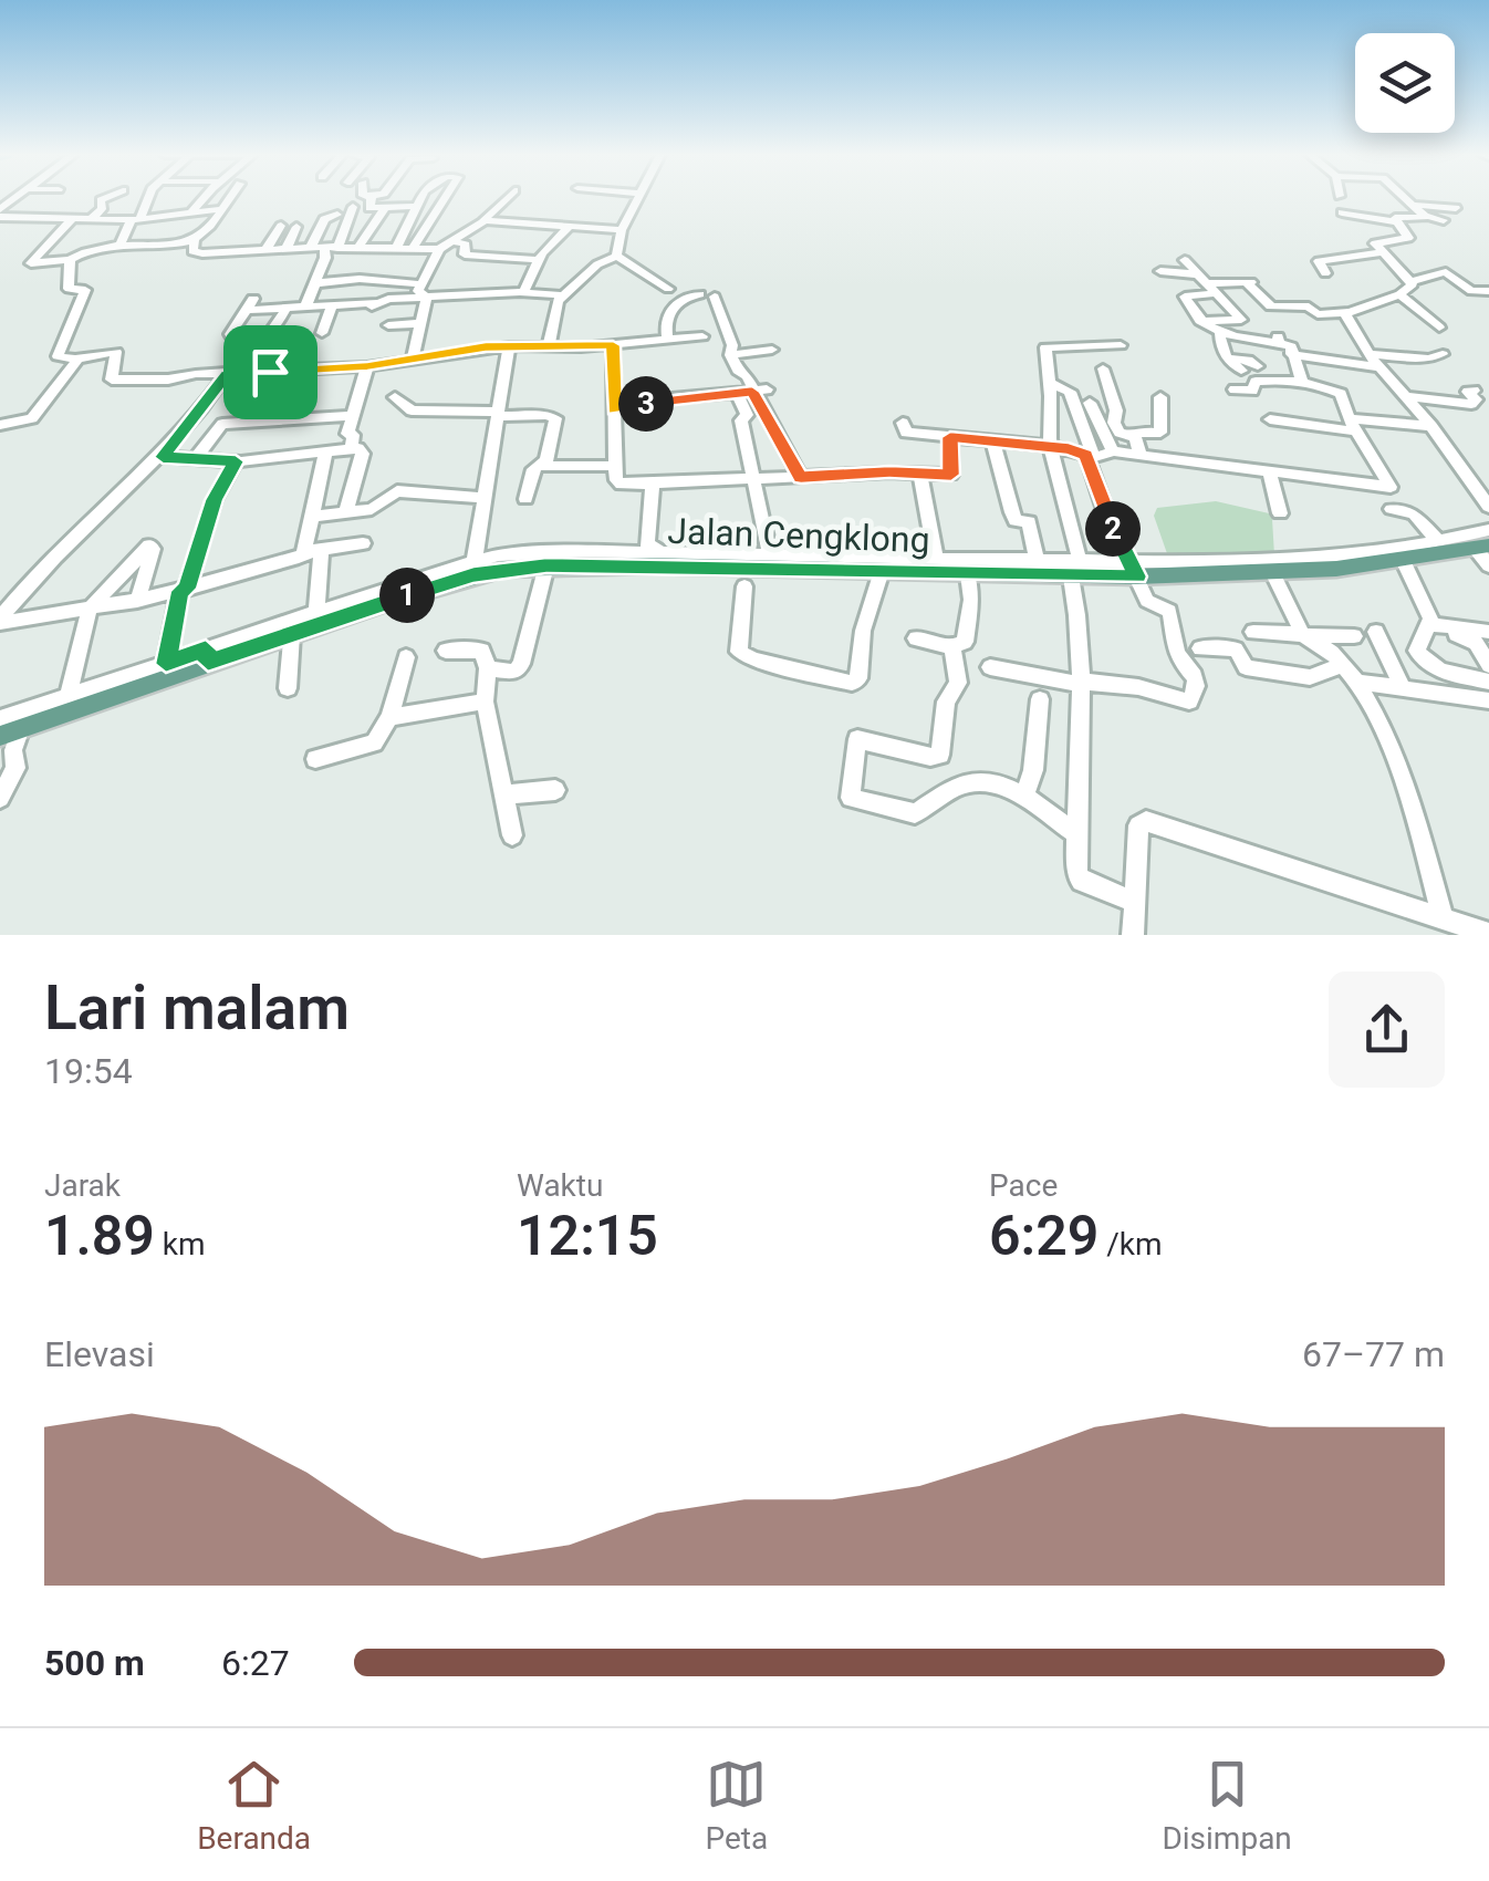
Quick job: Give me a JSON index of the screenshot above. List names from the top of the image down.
{
  "streets": {
    "main road": ["Jalan Cengklong"]
  },
  "page": {
    "pins": ["3", "2", "1"],
    "heading": ["Lari malam", "19:54"],
    "stats": [
      ["Jarak", "1.89 km"],
      ["Waktu", "12:15"],
      ["Pace", "6:29 /km"]
    ],
    "chart": ["Elevasi", "67–77 m"],
    "list": [
      {
        "name": "500 m",
        "note": "6:27"
      }
    ],
    "tabs": ["Beranda", "Peta", "Disimpan"]
  }
}
